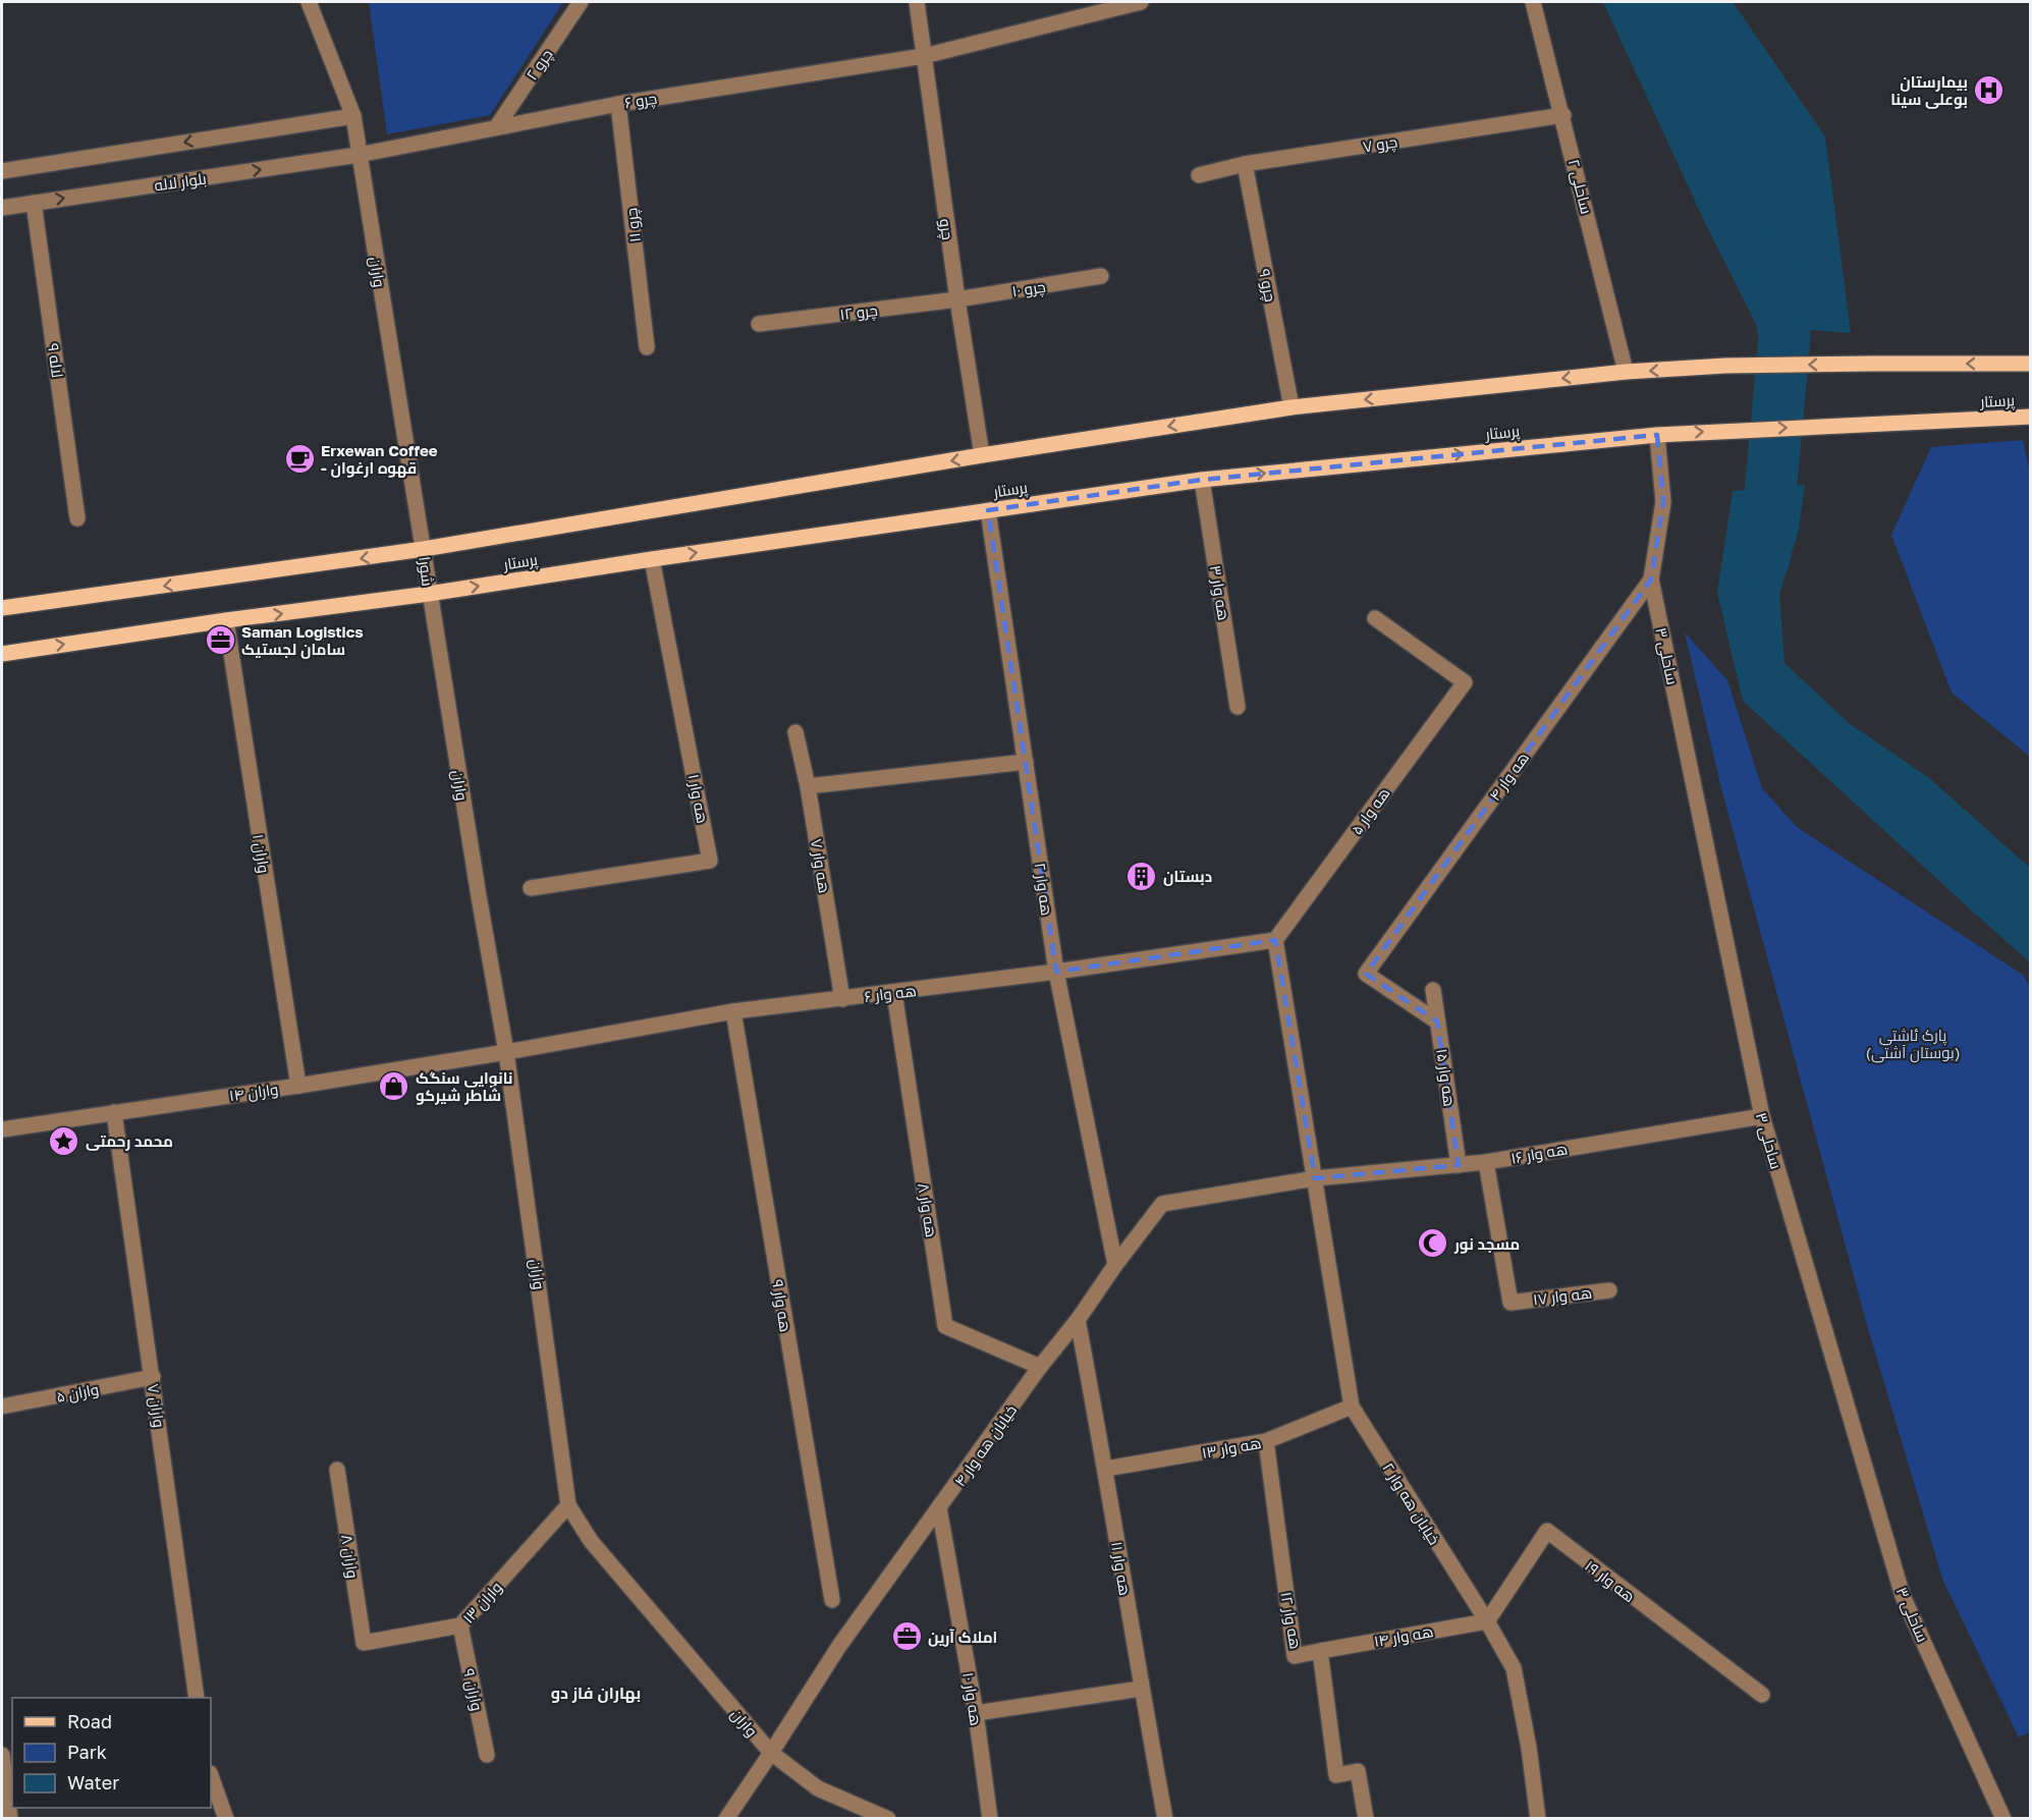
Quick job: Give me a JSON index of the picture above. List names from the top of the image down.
{
  "streets": {
    "main road": ["پرستار"],
    "street": [
      "چرو ۲",
      "چرو ۶",
      "چرو ۷",
      "بلوار لاله",
      "ساحلی ۲",
      "چرو ۱۱",
      "چرو",
      "واران",
      "چرو ۹",
      "چرو ۱۰",
      "چرو ۱۲",
      "لاله ۹",
      "شورا",
      "هه وار ۳",
      "ساحلی ۳",
      "هه وار ۴",
      "هه وار ۱",
      "هه وار ۵",
      "واران ۱",
      "هه وار ۷",
      "هه وار ۲",
      "هه وار ۶",
      "هه وار ۱۵",
      "واران ۱۴",
      "هه وار ۱۶",
      "هه وار ۸",
      "هه وار ۱۷",
      "هه وار ۹",
      "واران ۵",
      "واران ۷",
      "خیابان هه وار ۴",
      "هه وار ۱۳",
      "خیابان هه وار ۲",
      "واران ۸",
      "هه وار ۱۱",
      "هه وار ۱۹",
      "واران ۱۳",
      "هه وار ۱۲",
      "هه وار ۱۴",
      "واران ۹",
      "هه وار ۱۰"
    ]
  },
  "crossings": [
    ["چرو ۲", "چرو ۶"],
    ["چرو ۶", "بلوار لاله"],
    ["چرو ۶", "چرو ۱۱"],
    ["چرو ۶", "چرو"],
    ["چرو ۶", "واران"],
    ["چرو ۷", "ساحلی ۲"],
    ["چرو ۷", "چرو ۹"],
    ["بلوار لاله", "واران"],
    ["بلوار لاله", "لاله ۹"],
    ["ساحلی ۲", "پرستار"],
    ["چرو", "چرو ۱۰"],
    ["چرو", "چرو ۱۲"],
    ["چرو", "پرستار"],
    ["واران", "پرستار"],
    ["واران", "شورا"],
    ["واران", "هه وار ۶"],
    ["واران", "واران ۱۴"],
    ["واران", "خیابان هه وار ۴"],
    ["واران", "واران ۱۳"],
    ["چرو ۹", "پرستار"],
    ["چرو ۱۰", "چرو ۱۲"],
    ["پرستار", "شورا"],
    ["پرستار", "هه وار ۳"],
    ["پرستار", "ساحلی ۳"],
    ["پرستار", "هه وار ۱"],
    ["پرستار", "واران ۱"],
    ["پرستار", "هه وار ۲"],
    ["ساحلی ۳", "هه وار ۴"],
    ["ساحلی ۳", "هه وار ۱۶"],
    ["هه وار ۴", "هه وار ۱۵"],
    ["هه وار ۵", "هه وار ۶"],
    ["هه وار ۵", "خیابان هه وار ۲"],
    ["واران ۱", "واران ۱۴"],
    ["هه وار ۷", "هه وار ۶"],
    ["هه وار ۲", "هه وار ۶"],
    ["هه وار ۲", "خیابان هه وار ۴"],
    ["هه وار ۶", "واران ۱۴"],
    ["هه وار ۶", "هه وار ۸"],
    ["هه وار ۶", "هه وار ۹"],
    ["هه وار ۶", "خیابان هه وار ۲"],
    ["هه وار ۱۵", "هه وار ۱۶"],
    ["واران ۱۴", "واران ۷"],
    ["هه وار ۱۶", "هه وار ۱۷"],
    ["هه وار ۱۶", "خیابان هه وار ۴"],
    ["هه وار ۱۶", "خیابان هه وار ۲"],
    ["هه وار ۸", "خیابان هه وار ۴"],
    ["واران ۵", "واران ۷"],
    ["خیابان هه وار ۴", "خیابان هه وار ۲"],
    ["خیابان هه وار ۴", "هه وار ۱۱"],
    ["خیابان هه وار ۴", "هه وار ۱۰"],
    ["هه وار ۱۳", "خیابان هه وار ۲"],
    ["هه وار ۱۳", "هه وار ۱۱"],
    ["هه وار ۱۳", "هه وار ۱۲"],
    ["خیابان هه وار ۲", "هه وار ۱۹"],
    ["خیابان هه وار ۲", "هه وار ۱۴"],
    ["واران ۸", "واران ۱۳"],
    ["هه وار ۱۹", "هه وار ۱۴"],
    ["واران ۱۳", "واران ۹"],
    ["هه وار ۱۲", "هه وار ۱۴"]
  ],
  "districts": ["بهاران فاز دو"],
  "parks": ["پارک ئاشتی (بوستان آشتی)"],
  "places": {
    "hospital": ["بیمارستان بوعلی سینا"],
    "cafe": ["Erxewan Coffee - قهوه ارغوان"],
    "office": ["Saman Logistics سامان لجستیک", "املاک آرین"],
    "building": ["دبستان"],
    "shop": ["نانوایی سنگک شاطر شیرکو"],
    "place": ["محمد رحمتی"],
    "mosque": ["مسجد نور"]
  },
  "legend": ["Road", "Park", "Water"]
}
